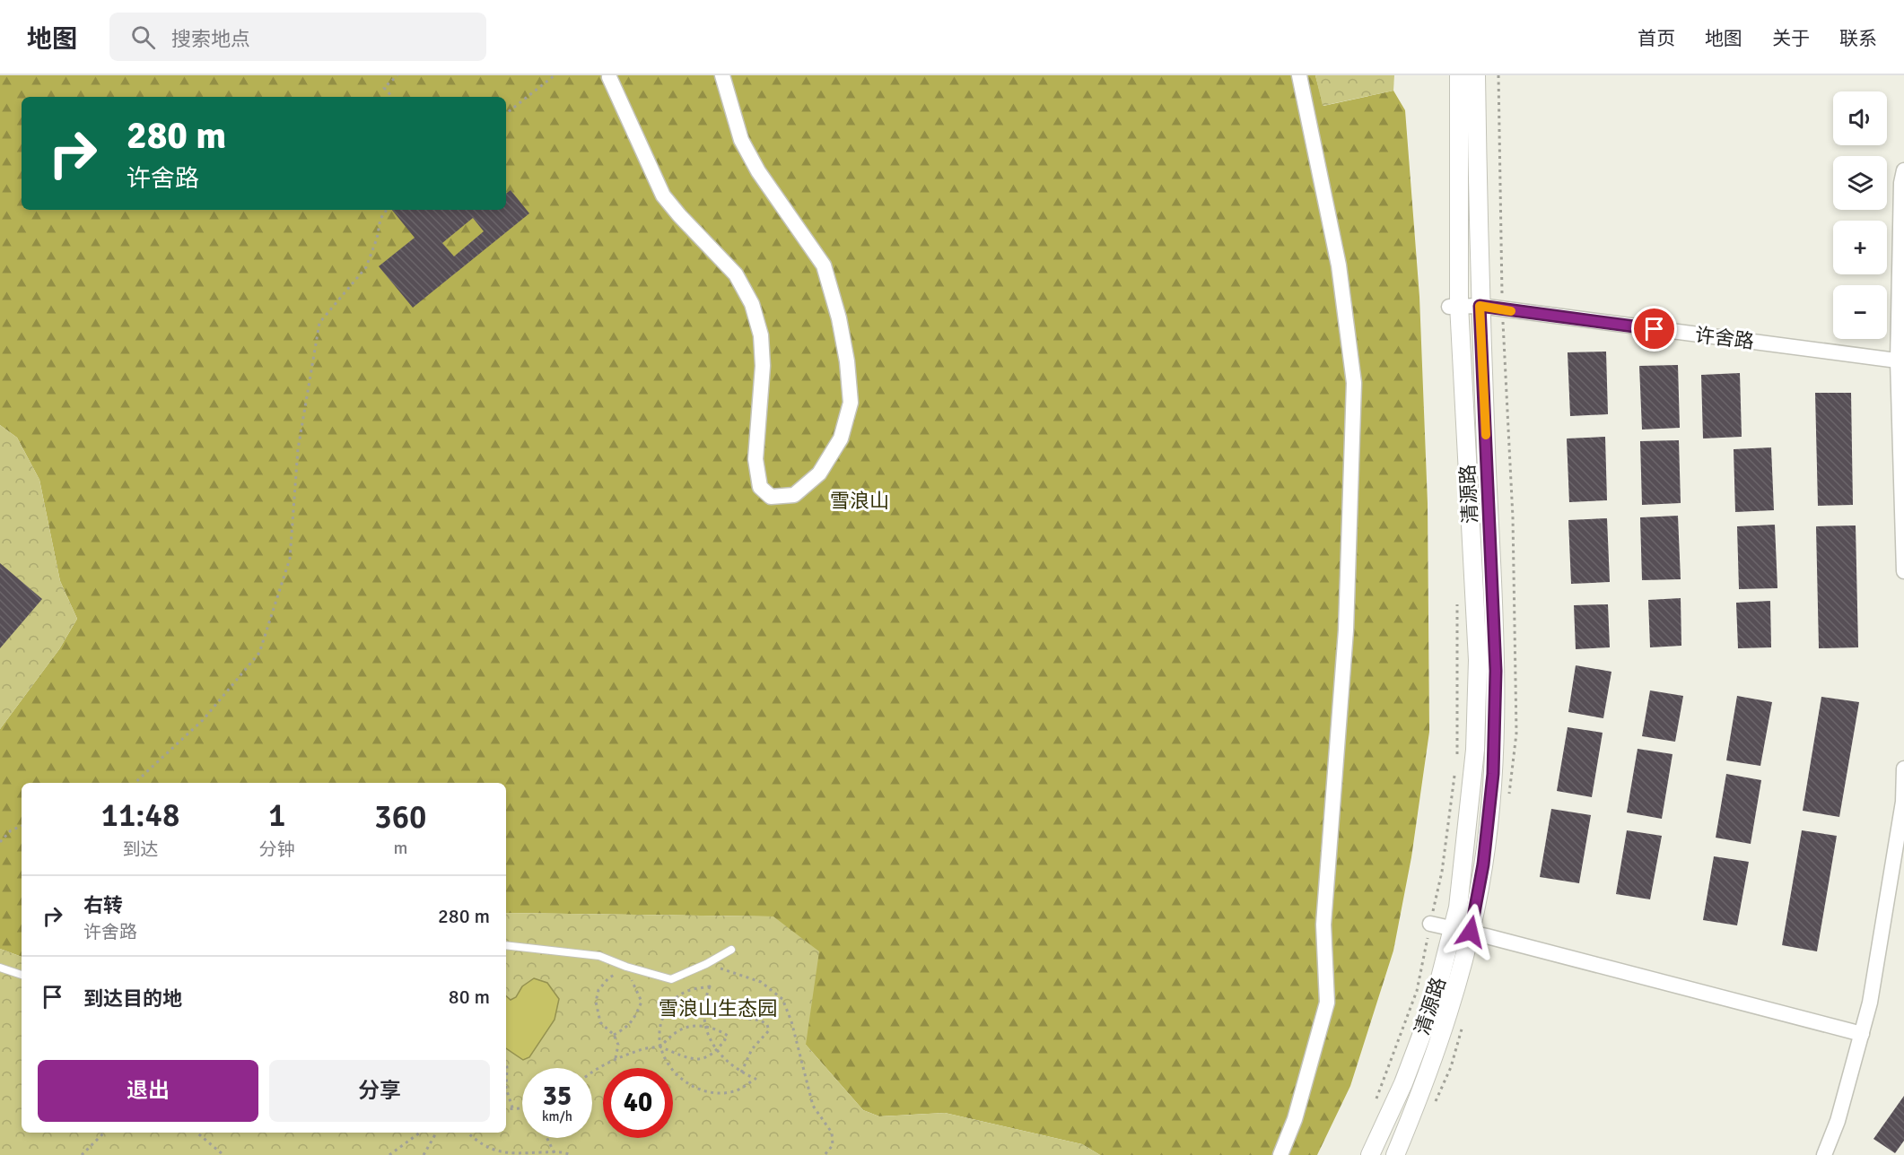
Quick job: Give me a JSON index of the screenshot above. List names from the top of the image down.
{
  "streets": {
    "street": ["许舍路", "清源路"]
  },
  "crossings": [
    ["许舍路", "清源路"]
  ],
  "parks": ["雪浪山", "雪浪山生态园"],
  "page": {
    "header": "地图",
    "search": "搜索地点",
    "nav": [
      "首页",
      "地图",
      "关于",
      "联系"
    ],
    "map_buttons": ["+", "−"],
    "turn": ["280 m", "许舍路"],
    "eta": [
      "11:48",
      "到达",
      "1",
      "分钟",
      "360",
      "m"
    ],
    "list": [
      {
        "name": "右转",
        "note": "许舍路",
        "value": "280 m"
      },
      {
        "name": "到达目的地",
        "value": "80 m"
      }
    ],
    "buttons": ["退出", "分享"],
    "speed": "35 km/h",
    "limit": "40"
  }
}
